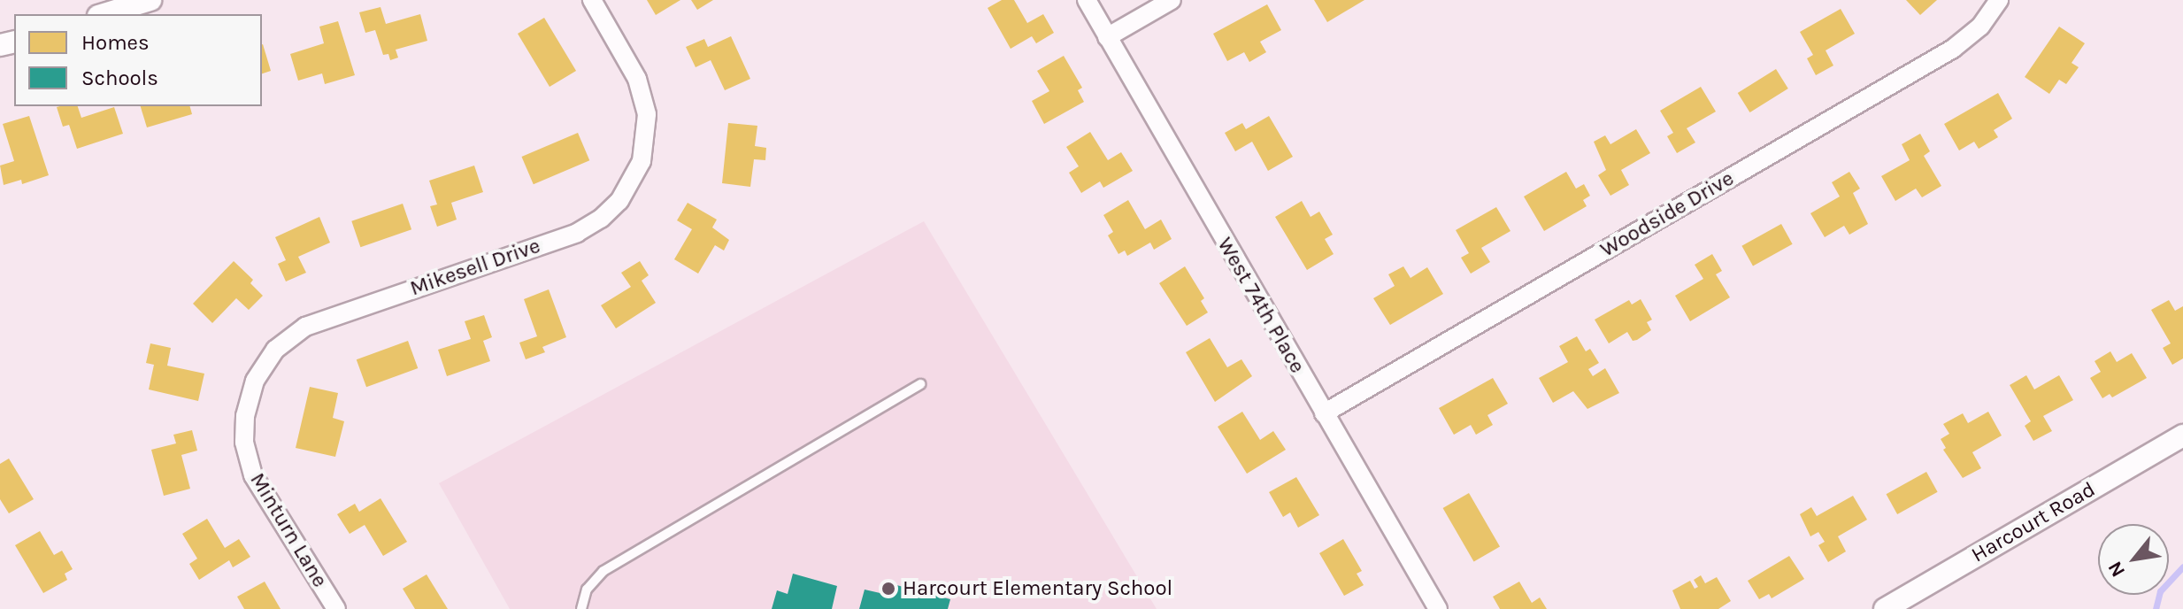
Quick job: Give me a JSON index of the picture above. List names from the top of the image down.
{
  "streets": {
    "street": [
      "Woodside Drive",
      "Mikesell Drive",
      "West 74th Place",
      "Harcourt Road",
      "Minturn Lane"
    ]
  },
  "crossings": [
    ["Woodside Drive", "West 74th Place"],
    ["Mikesell Drive", "Minturn Lane"]
  ],
  "places": ["Harcourt Elementary School"],
  "legend": ["Homes", "Schools"],
  "north": "bottom left"
}
